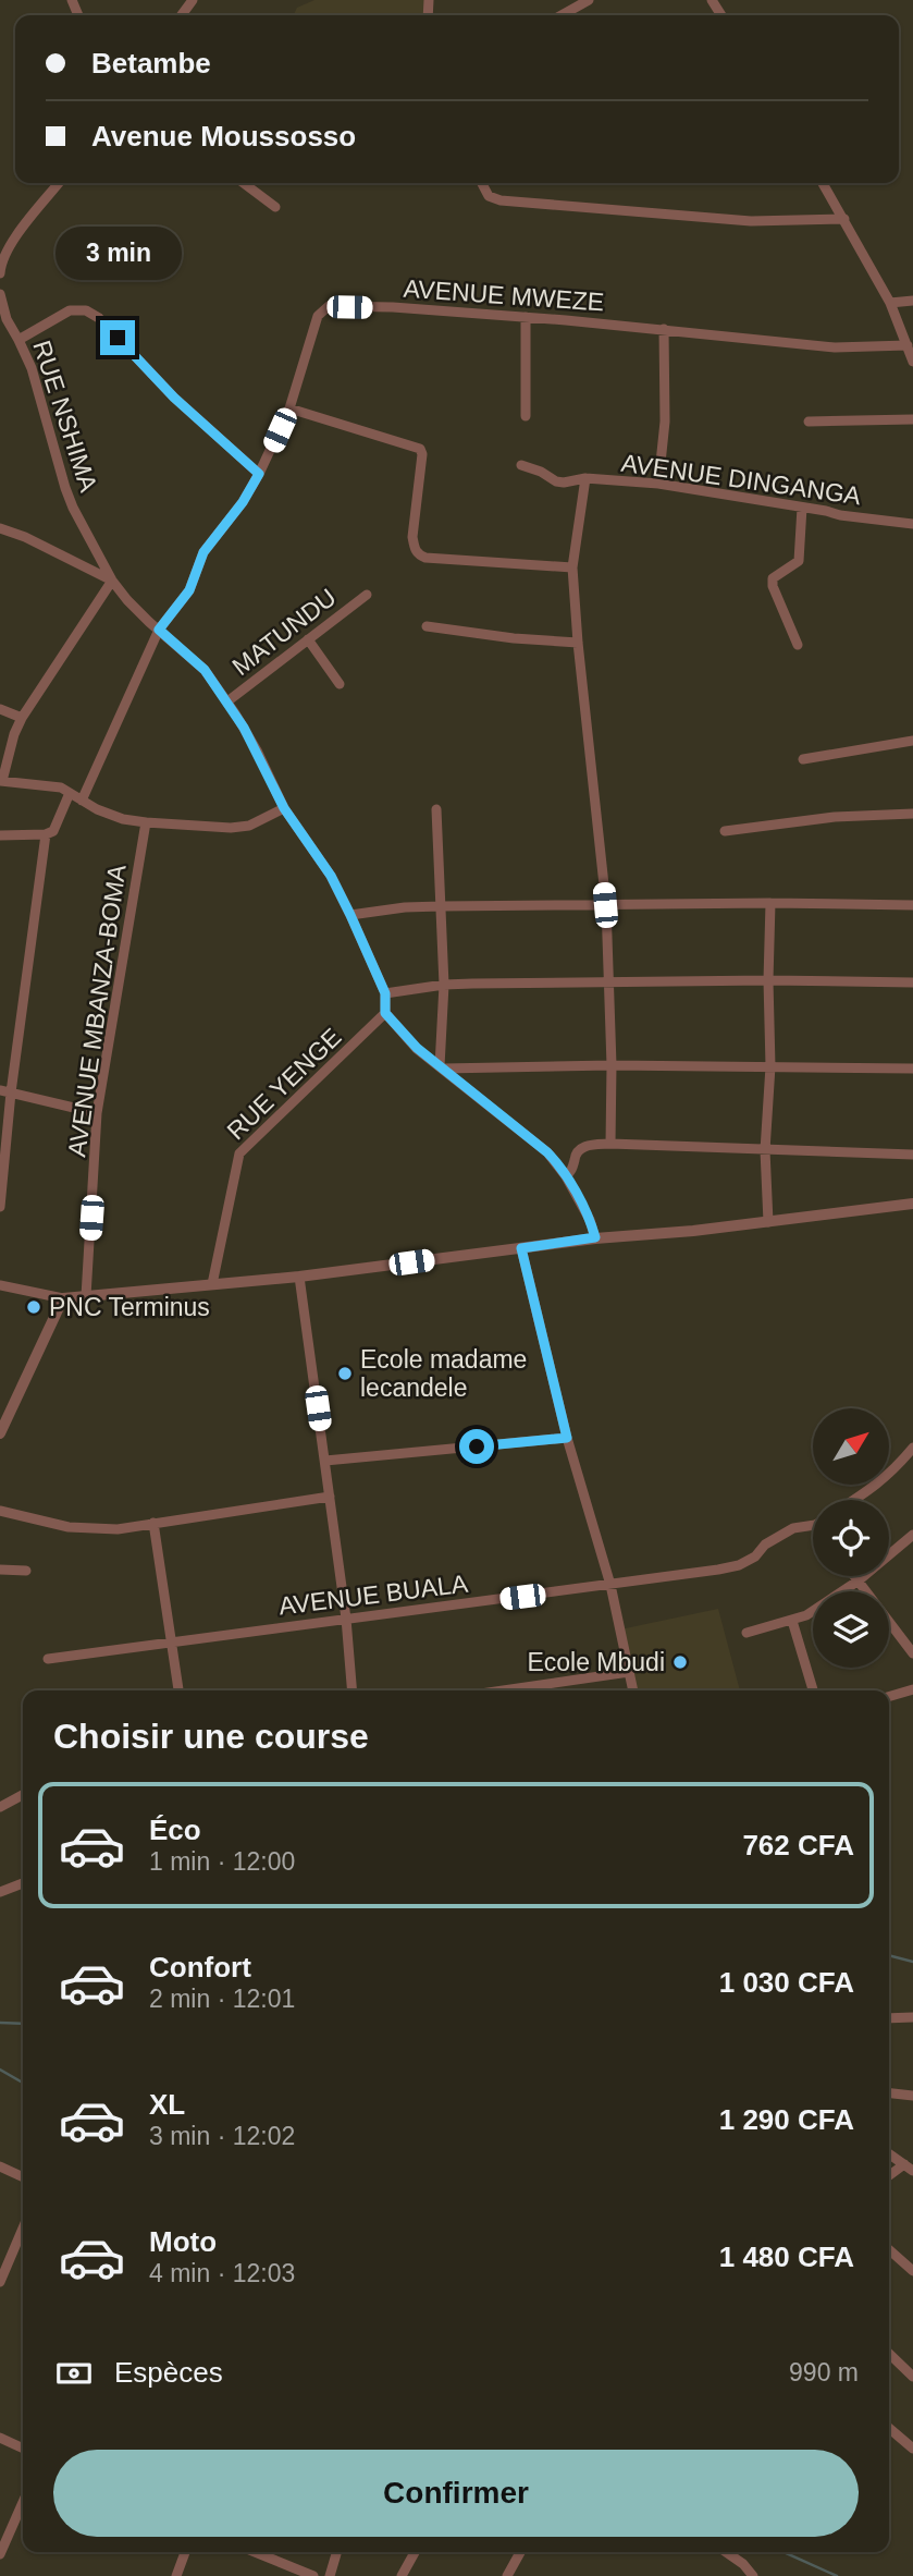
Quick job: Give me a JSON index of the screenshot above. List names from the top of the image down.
{
  "streets": {
    "street": [
      "AVENUE MWEZE",
      "RUE NSHIMA",
      "AVENUE DINGANGA",
      "MATUNDU",
      "AVENUE MBANZA-BOMA",
      "RUE YENGE",
      "AVENUE BUALA"
    ]
  },
  "crossings": [
    ["AVENUE MWEZE", "RUE NSHIMA"],
    ["RUE NSHIMA", "MATUNDU"],
    ["RUE NSHIMA", "RUE YENGE"]
  ],
  "places": ["PNC Terminus", "Ecole madame lecandele", "Ecole Mbudi"],
  "north": "top right",
  "page": {
    "banner": ["Betambe", "Avenue Moussosso"],
    "bubble": "3 min",
    "heading": "Choisir une course",
    "list": [
      {
        "name": "Éco",
        "note": "1 min · 12:00",
        "value": "762 CFA"
      },
      {
        "name": "Confort",
        "note": "2 min · 12:01",
        "value": "1 030 CFA"
      },
      {
        "name": "XL",
        "note": "3 min · 12:02",
        "value": "1 290 CFA"
      },
      {
        "name": "Moto",
        "note": "4 min · 12:03",
        "value": "1 480 CFA"
      }
    ],
    "pay": ["Espèces", "990 m"],
    "buttons": "Confirmer"
  }
}
